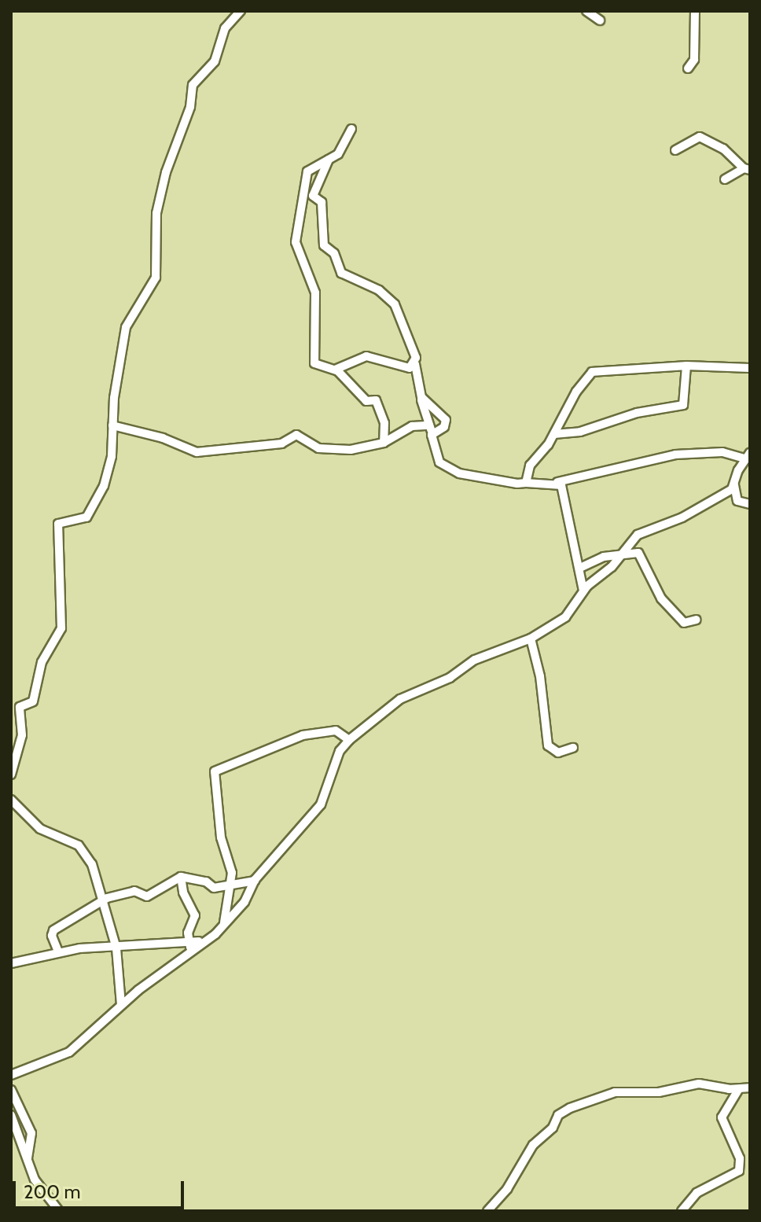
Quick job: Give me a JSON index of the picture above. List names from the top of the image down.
{
  "scale_bar": "200 m"
}
